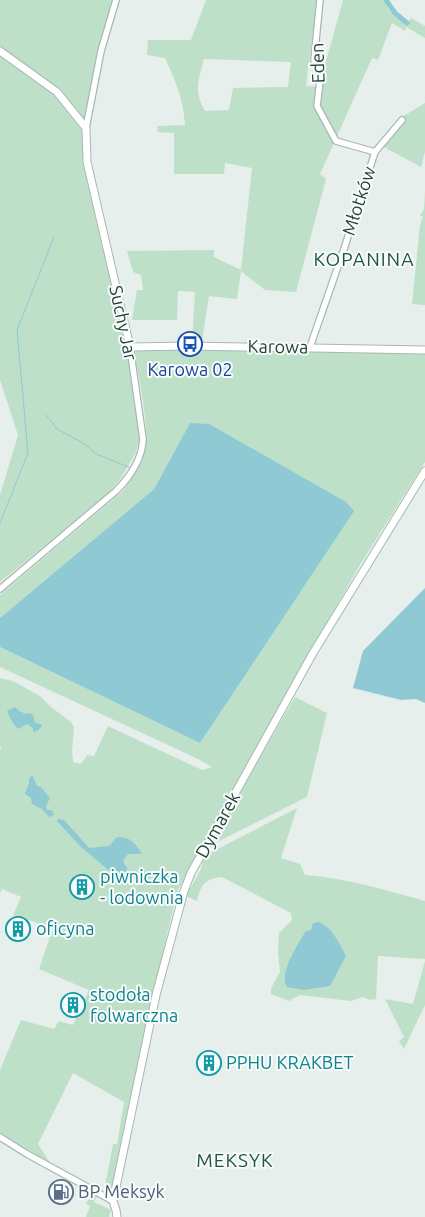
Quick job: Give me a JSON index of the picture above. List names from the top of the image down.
{
  "streets": {
    "street": [
      "Eden",
      "Młotków",
      "Suchy Jar",
      "Karowa",
      "Dymarek"
    ]
  },
  "crossings": [
    ["Eden", "Młotków"],
    ["Młotków", "Karowa"],
    ["Suchy Jar", "Karowa"]
  ],
  "districts": ["KOPANINA", "MEKSYK"],
  "places": {
    "bus stop": ["Karowa 02"],
    "building": [
      "piwniczka - lodownia",
      "oficyna",
      "stodoła folwarczna",
      "PPHU KRAKBET"
    ],
    "fuel station": ["BP Meksyk"]
  }
}
